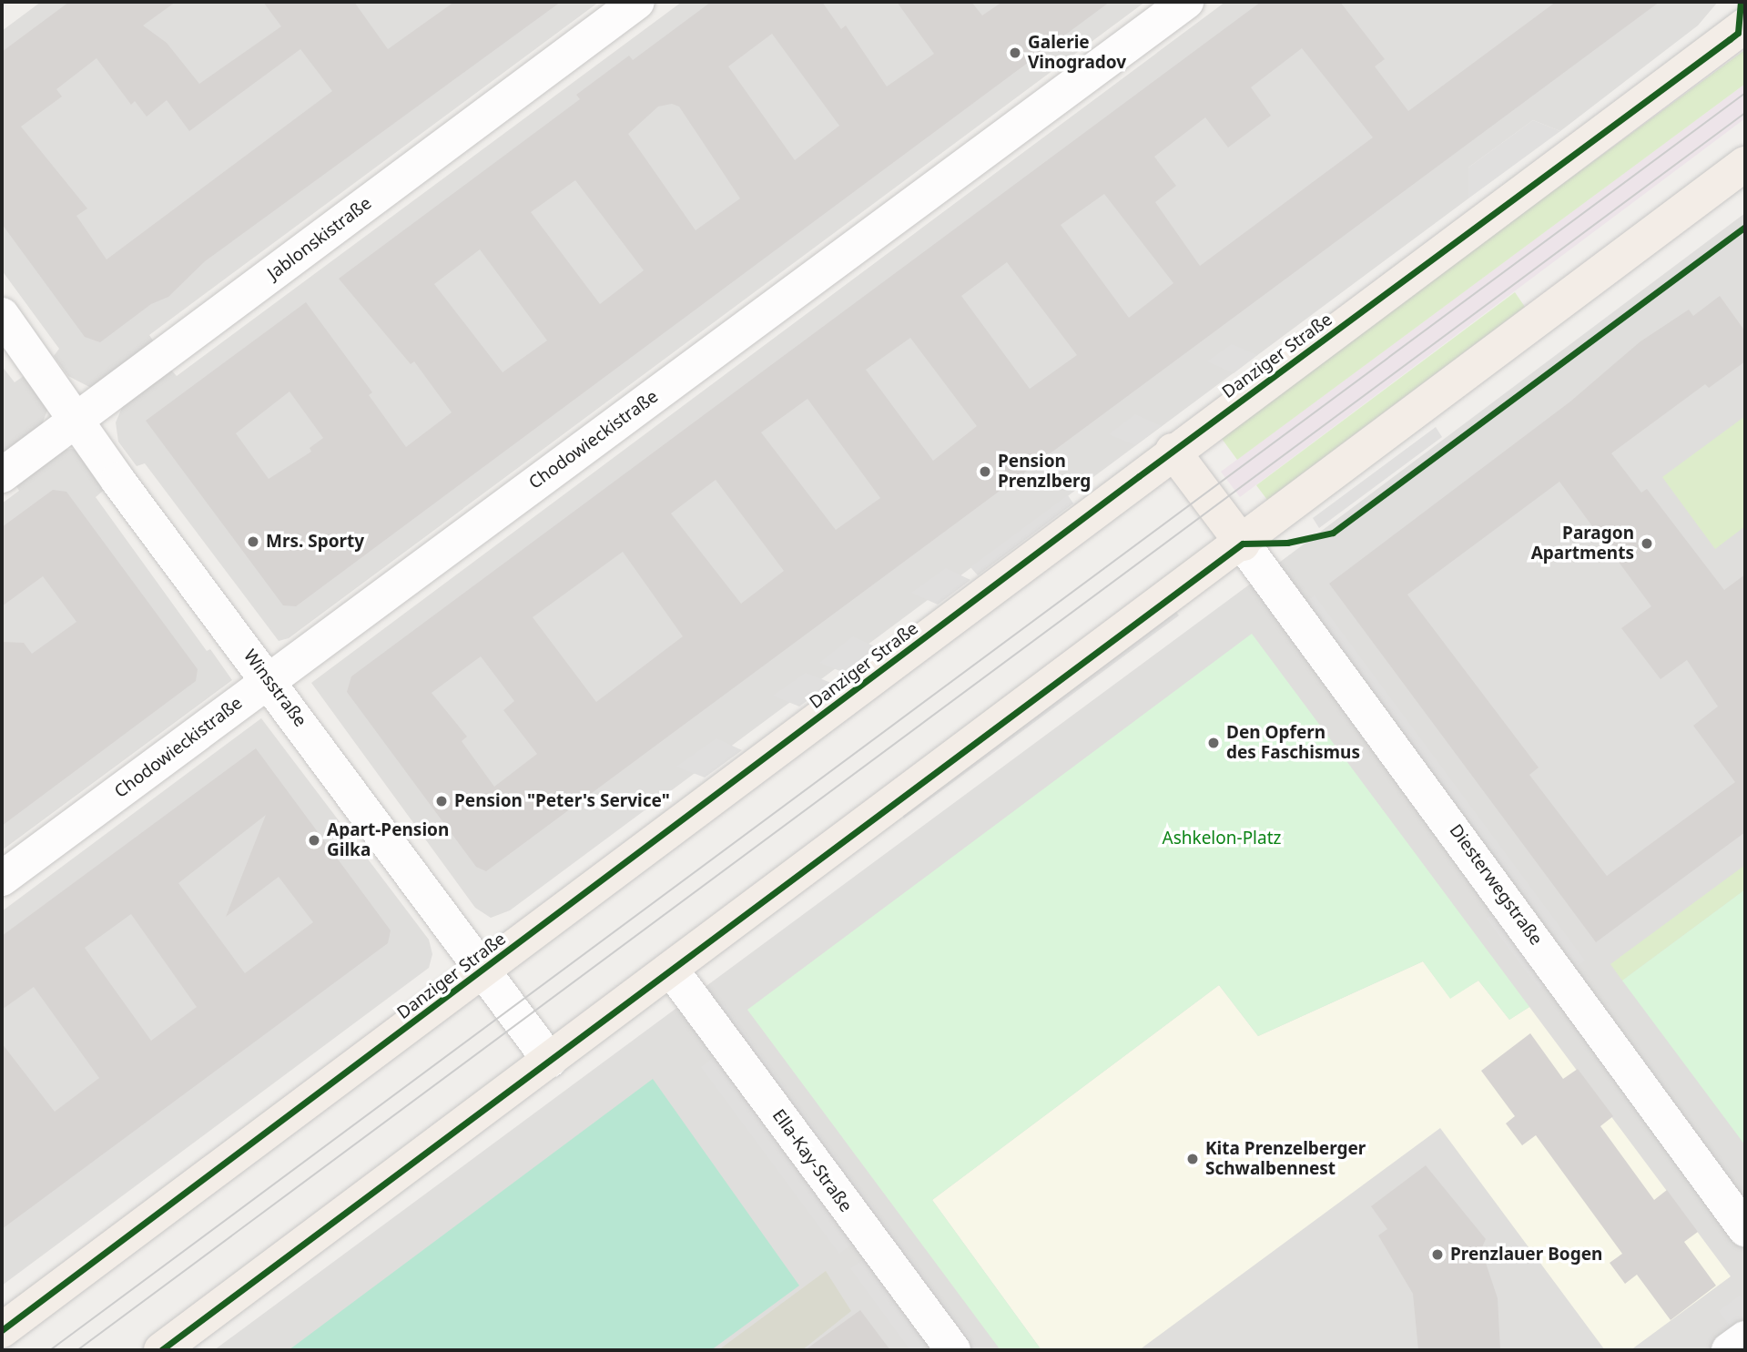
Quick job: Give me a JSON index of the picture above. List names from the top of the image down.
{
  "streets": {
    "main road": ["Danziger Straße"],
    "street": [
      "Jablonskistraße",
      "Chodowieckistraße",
      "Winsstraße",
      "Diesterwegstraße",
      "Ella-Kay-Straße"
    ]
  },
  "crossings": [
    ["Jablonskistraße", "Winsstraße"],
    ["Danziger Straße", "Winsstraße"],
    ["Chodowieckistraße", "Winsstraße"]
  ],
  "parks": ["Ashkelon-Platz"],
  "places": [
    "Galerie Vinogradov",
    "Pension Prenzlberg",
    "Mrs. Sporty",
    "Paragon Apartments",
    "Den Opfern des Faschismus",
    "Pension \"Peter's Service\"",
    "Apart-Pension Gilka",
    "Kita Prenzelberger Schwalbennest",
    "Prenzlauer Bogen"
  ]
}
